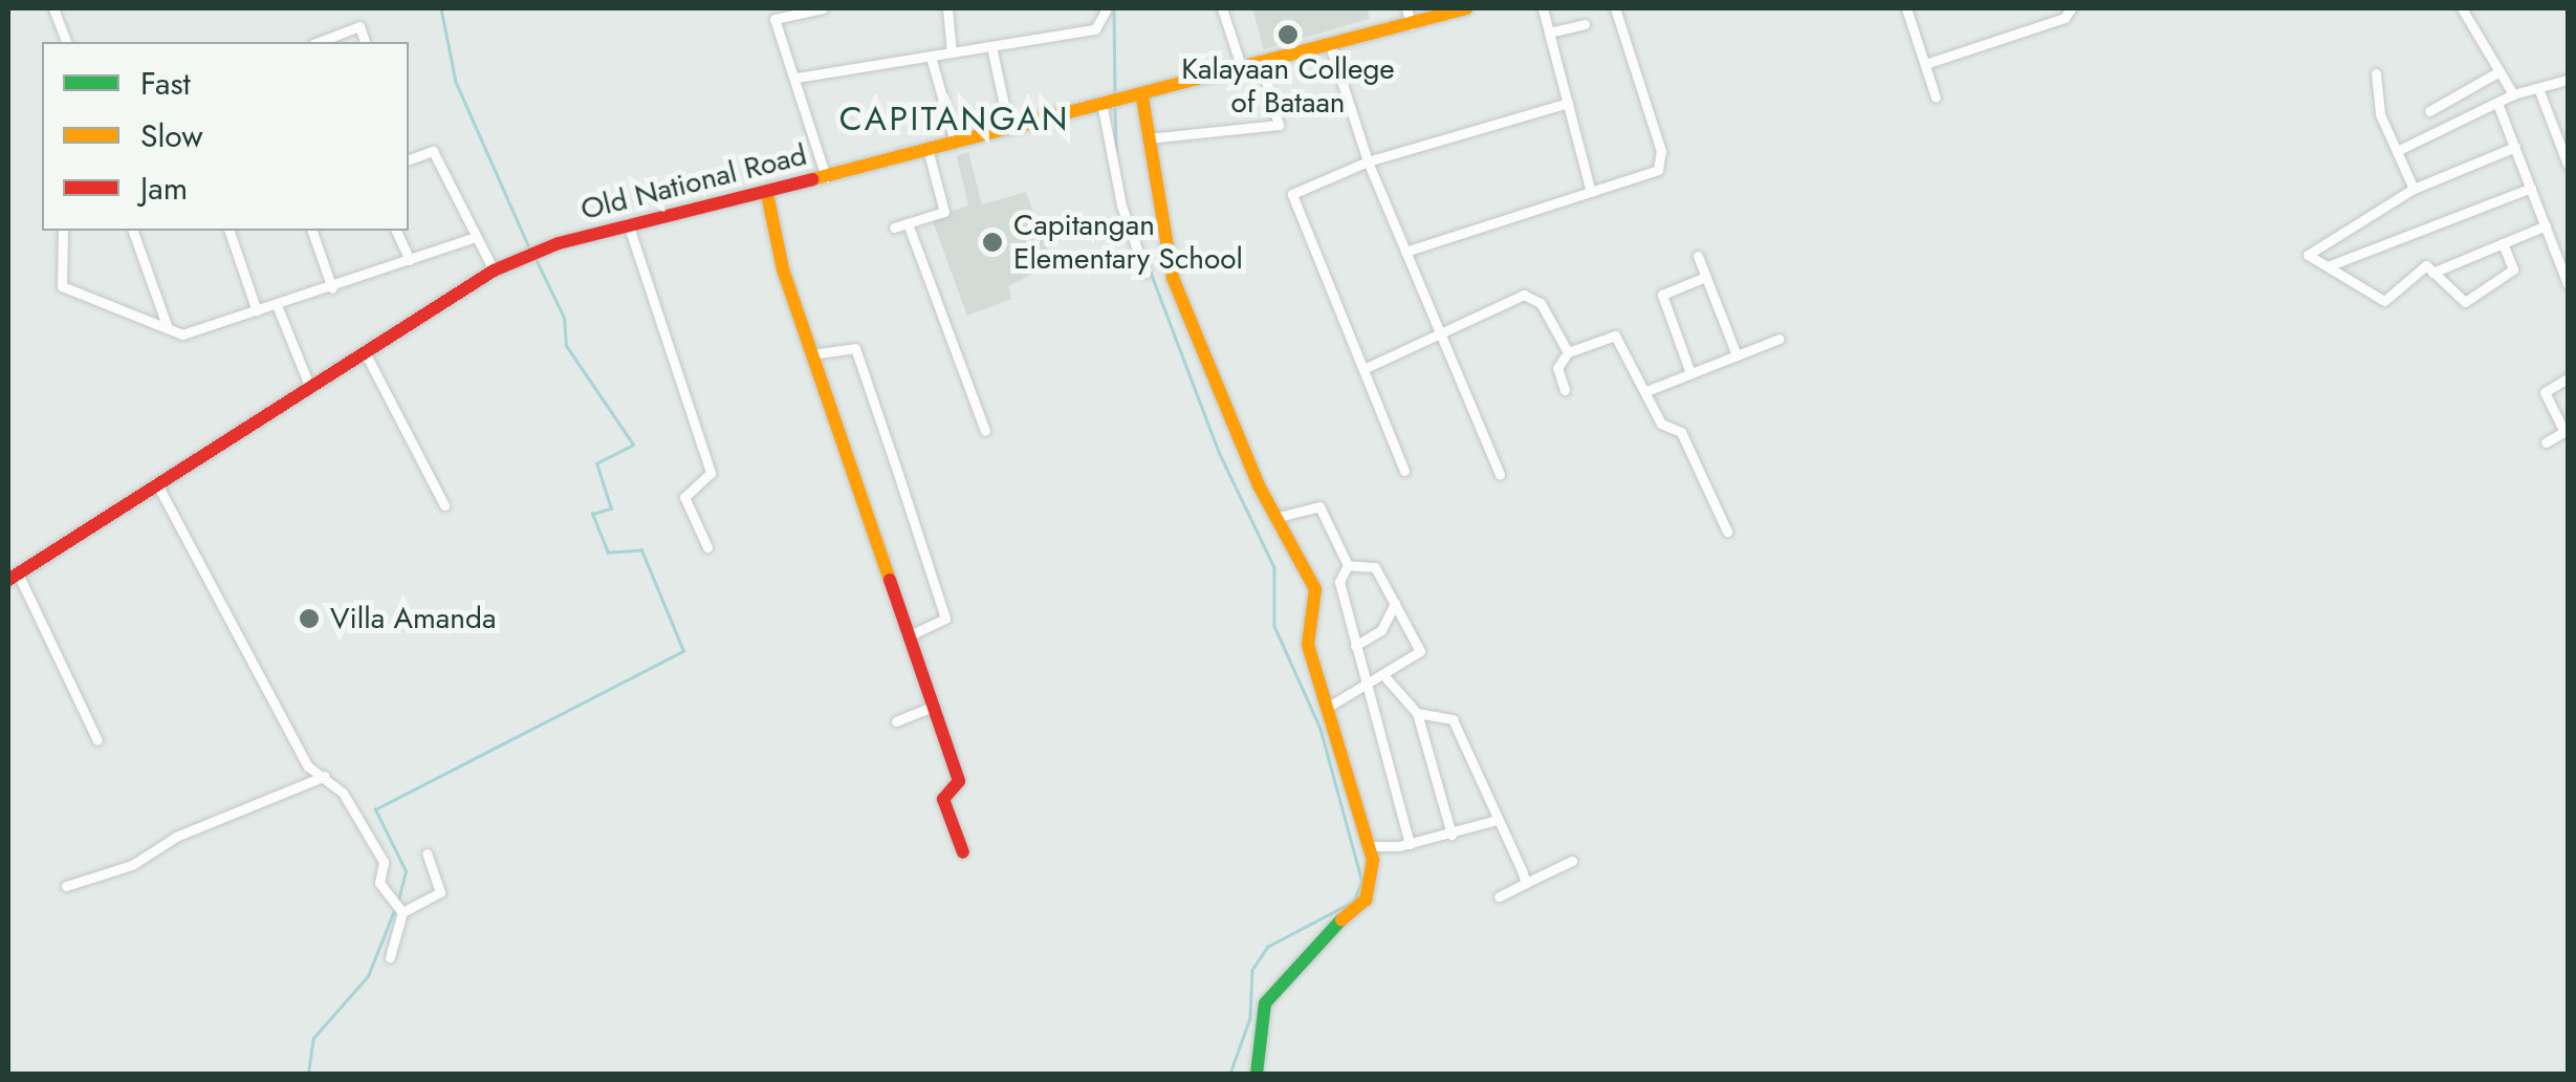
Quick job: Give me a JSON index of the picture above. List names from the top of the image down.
{
  "streets": {
    "street": ["Old National Road"]
  },
  "districts": ["CAPITANGAN"],
  "places": ["Kalayaan College of Bataan", "Capitangan Elementary School", "Villa Amanda"],
  "legend": ["Fast", "Slow", "Jam"]
}
